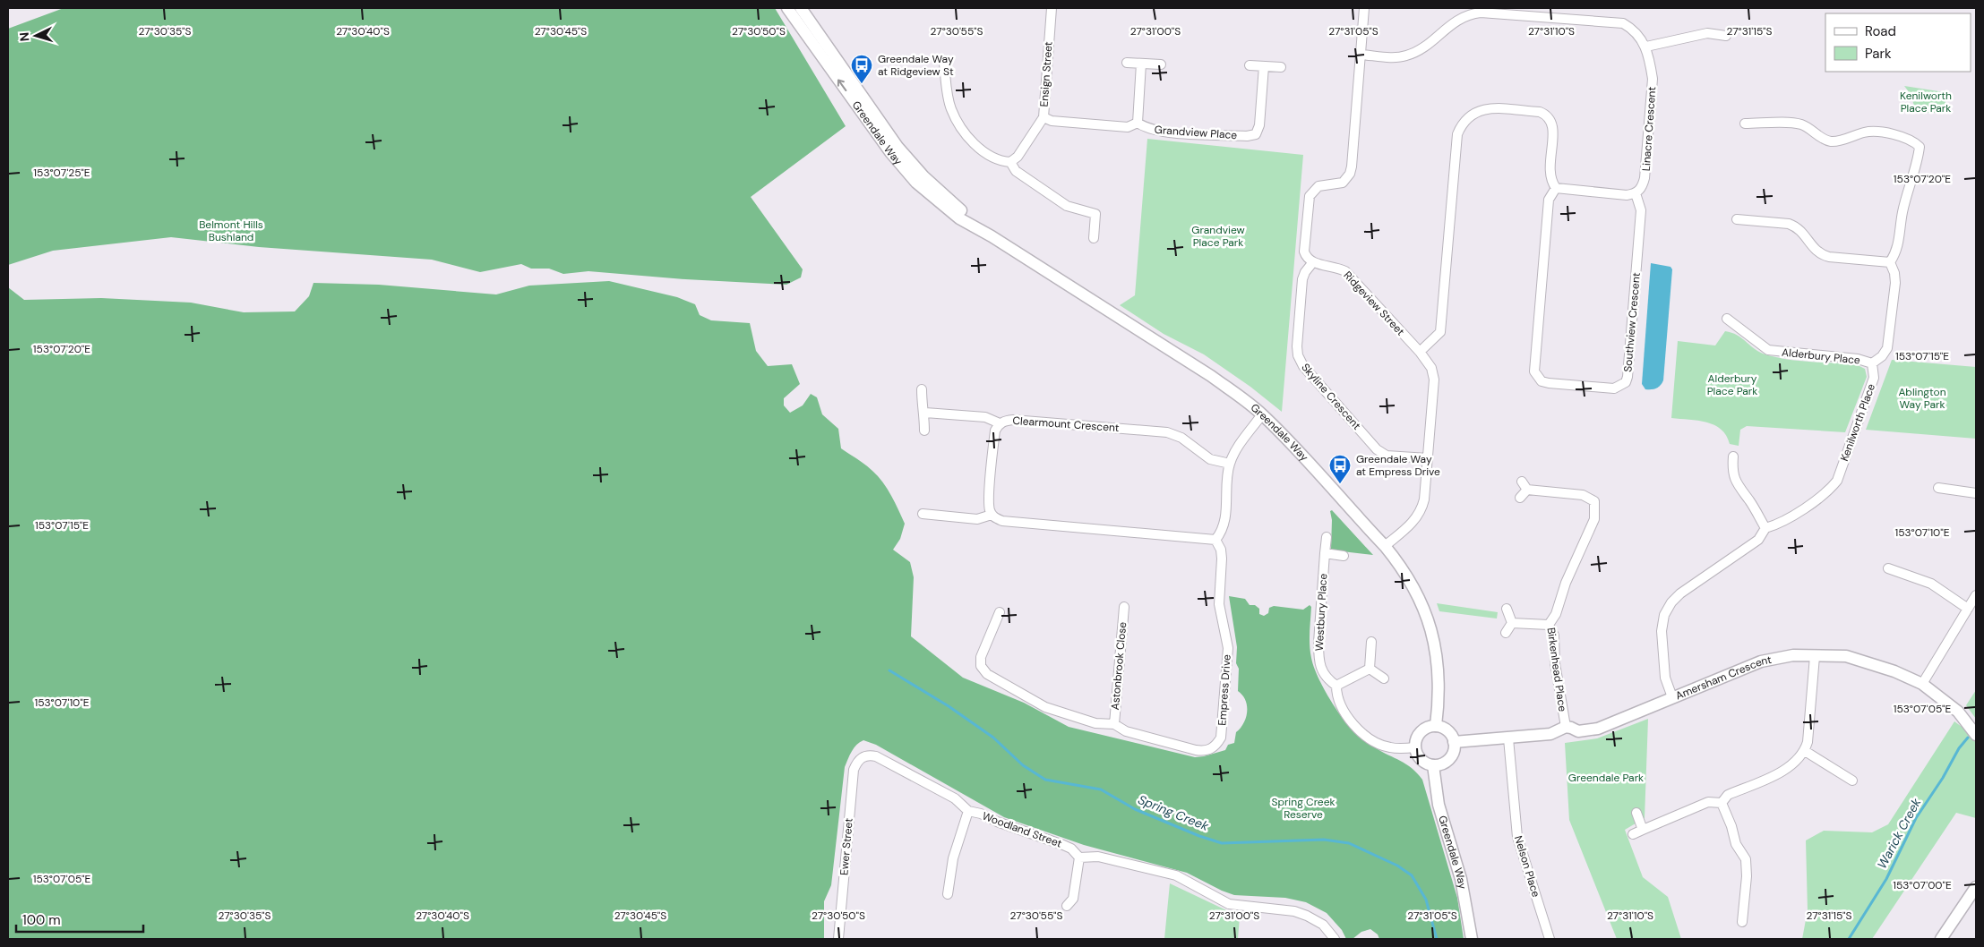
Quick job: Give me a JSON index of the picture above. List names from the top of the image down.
{
  "streets": {
    "street": [
      "Ensign Street",
      "Linacre Crescent",
      "Grandview Place",
      "Greendale Way",
      "Ridgeview Street",
      "Southview Crescent",
      "Alderbury Place",
      "Skyline Crescent",
      "Kenilworth Place",
      "Clearmount Crescent",
      "Westbury Place",
      "Astonbrook Close",
      "Birkenhead Place",
      "Amersham Crescent",
      "Empress Drive",
      "Woodland Street",
      "Ewer Street",
      "Nelson Place"
    ]
  },
  "crossings": [
    ["Ensign Street", "Grandview Place"],
    ["Linacre Crescent", "Southview Crescent"],
    ["Greendale Way", "Ridgeview Street"],
    ["Greendale Way", "Westbury Place"],
    ["Greendale Way", "Amersham Crescent"],
    ["Ridgeview Street", "Skyline Crescent"],
    ["Alderbury Place", "Kenilworth Place"],
    ["Kenilworth Place", "Amersham Crescent"],
    ["Westbury Place", "Amersham Crescent"],
    ["Astonbrook Close", "Empress Drive"],
    ["Birkenhead Place", "Amersham Crescent"],
    ["Amersham Crescent", "Nelson Place"],
    ["Woodland Street", "Ewer Street"]
  ],
  "water": ["Spring Creek", "Warick Creek"],
  "parks": [
    "Kenilworth Place Park",
    "Belmont Hills Bushland",
    "Grandview Place Park",
    "Alderbury Place Park",
    "Ablington Way Park",
    "Greendale Park",
    "Spring Creek Reserve"
  ],
  "places": {
    "bus stop": ["Greendale Way at Ridgeview St", "Greendale Way at Empress Drive"]
  },
  "legend": ["Road", "Park"],
  "scale_bar": "100 m",
  "north": "left",
  "coordinates": [
    "27°30'35\"S",
    "27°30'40\"S",
    "27°30'45\"S",
    "27°30'50\"S",
    "27°30'55\"S",
    "27°31'00\"S",
    "27°31'05\"S",
    "27°31'10\"S",
    "27°31'15\"S",
    "153°07'25\"E",
    "153°07'20\"E",
    "153°07'15\"E",
    "153°07'10\"E",
    "153°07'05\"E",
    "153°07'00\"E"
  ]
}
